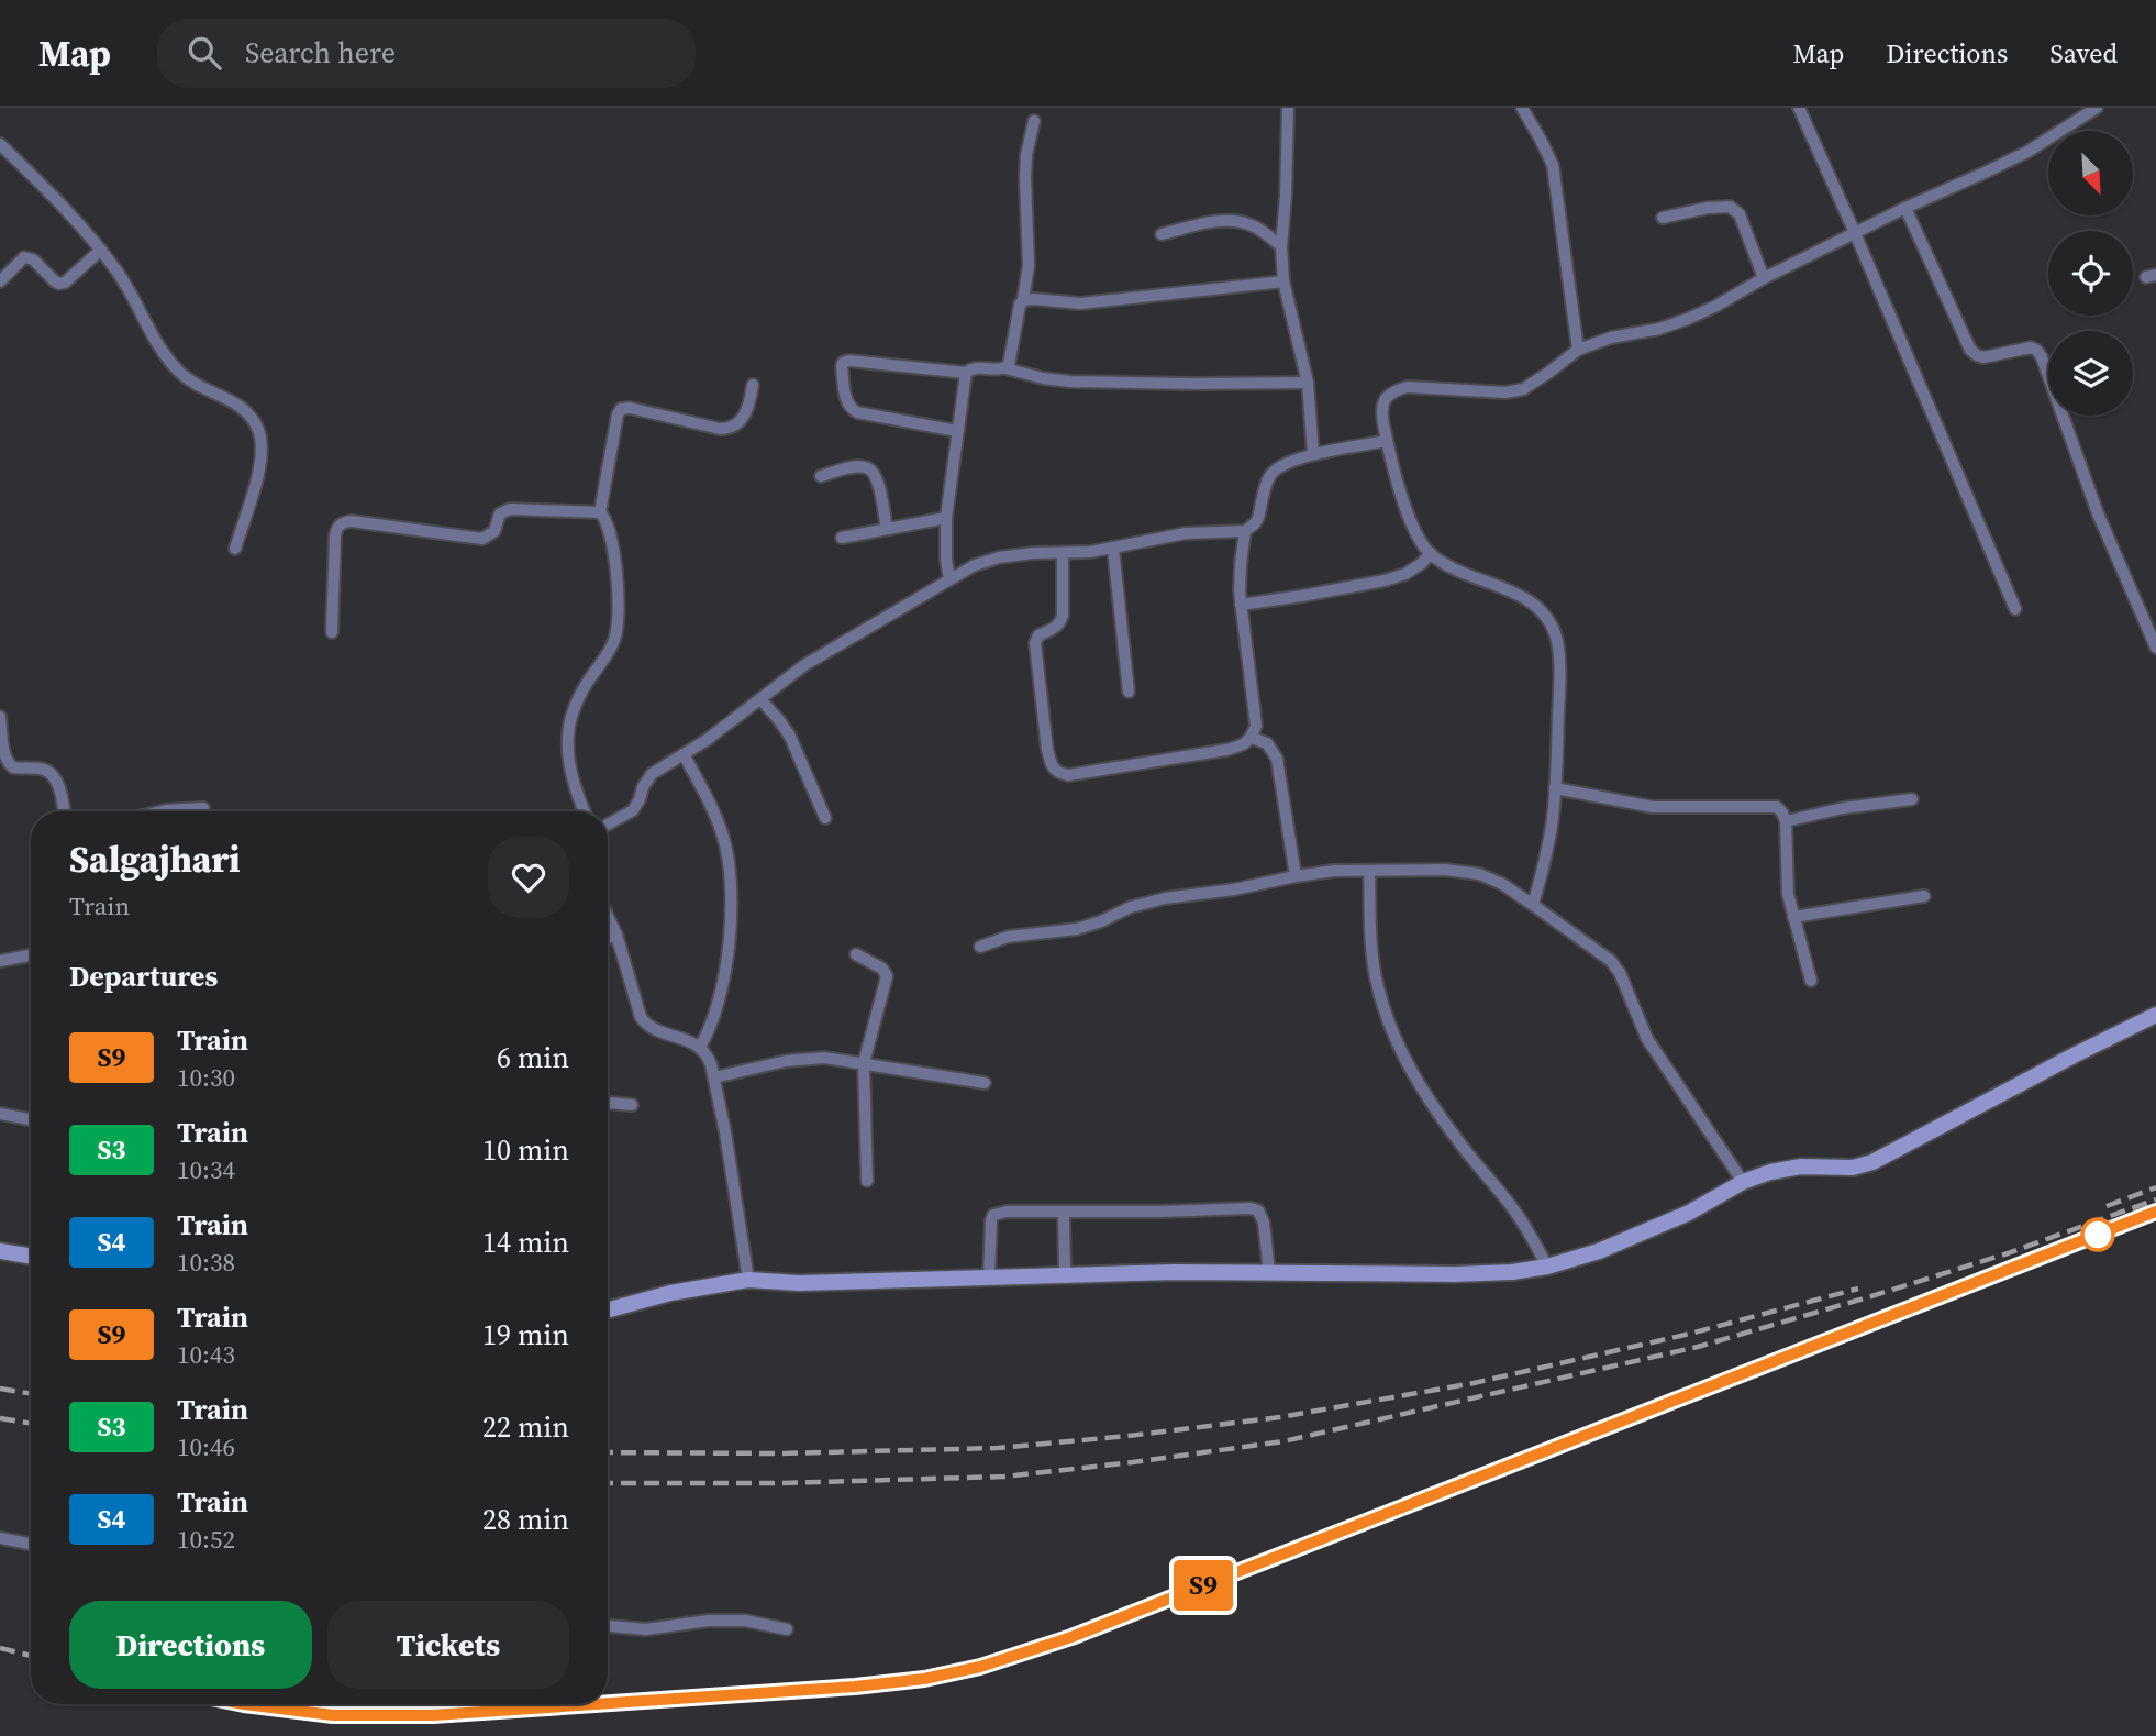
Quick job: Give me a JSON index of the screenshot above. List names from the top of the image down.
{
  "north": "bottom right",
  "page": {
    "header": "Map",
    "search": "Search here",
    "nav": ["Map", "Directions", "Saved"],
    "on_map": "S9",
    "heading": [
      ["Salgajhari", "Train"],
      "Departures"
    ],
    "list": [
      {
        "mark": "S9",
        "name": "Train",
        "note": "10:30",
        "value": "6 min"
      },
      {
        "mark": "S3",
        "name": "Train",
        "note": "10:34",
        "value": "10 min"
      },
      {
        "mark": "S4",
        "name": "Train",
        "note": "10:38",
        "value": "14 min"
      },
      {
        "mark": "S9",
        "name": "Train",
        "note": "10:43",
        "value": "19 min"
      },
      {
        "mark": "S3",
        "name": "Train",
        "note": "10:46",
        "value": "22 min"
      },
      {
        "mark": "S4",
        "name": "Train",
        "note": "10:52",
        "value": "28 min"
      }
    ],
    "buttons": ["Directions", "Tickets"]
  }
}
